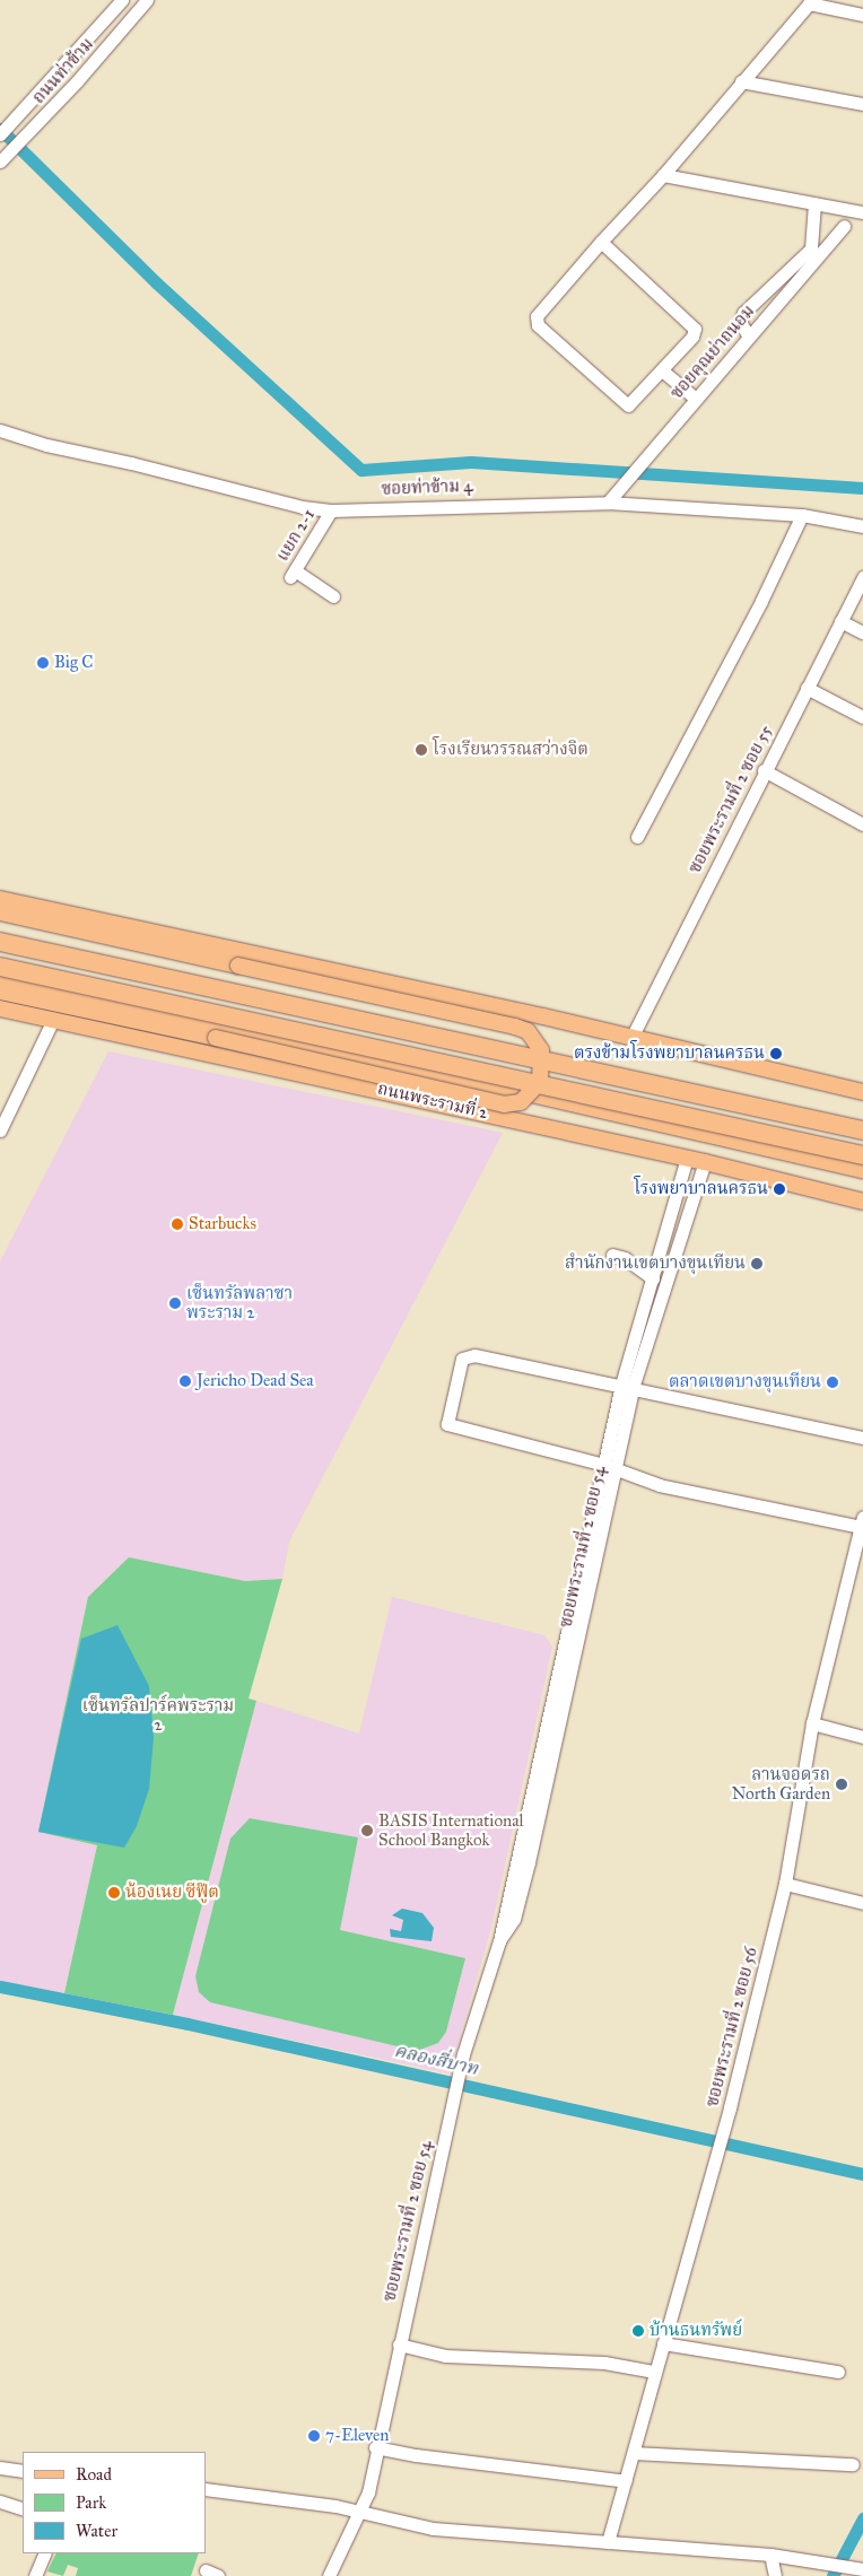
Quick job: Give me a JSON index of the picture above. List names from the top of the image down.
{
  "streets": {
    "highway": ["ถนนพระรามที่ 2"],
    "street": [
      "ถนนท่าข้าม",
      "ซอยคุณย่าถนอม",
      "ซอยท่าข้าม 4",
      "แยก 2-1",
      "ซอยพระรามที่ 2 ซอย 55",
      "ซอยพระรามที่ 2 ซอย 54",
      "ซอยพระรามที่ 2 ซอย 56"
    ]
  },
  "crossings": [
    ["ซอยคุณย่าถนอม", "ซอยท่าข้าม 4"],
    ["ซอยท่าข้าม 4", "แยก 2-1"],
    ["ถนนพระรามที่ 2", "ซอยพระรามที่ 2 ซอย 54"]
  ],
  "water": ["คลองสี่บาท"],
  "parks": ["เซ็นทรัลปาร์คพระราม 2"],
  "places": [
    "Big C",
    "โรงเรียนวรรณสว่างจิต",
    "ตรงข้ามโรงพยาบาลนครธน",
    "โรงพยาบาลนครธน",
    "Starbucks",
    "สำนักงานเขตบางขุนเทียน",
    "เซ็นทรัลพลาซา พระราม 2",
    "Jericho Dead Sea",
    "ตลาดเขตบางขุนเทียน",
    "ลานจอดรถ North Garden",
    "BASIS International School Bangkok",
    "น้องเนย ซีฟู๊ต",
    "บ้านธนทรัพย์",
    "7-Eleven"
  ],
  "legend": ["Road", "Park", "Water"]
}
